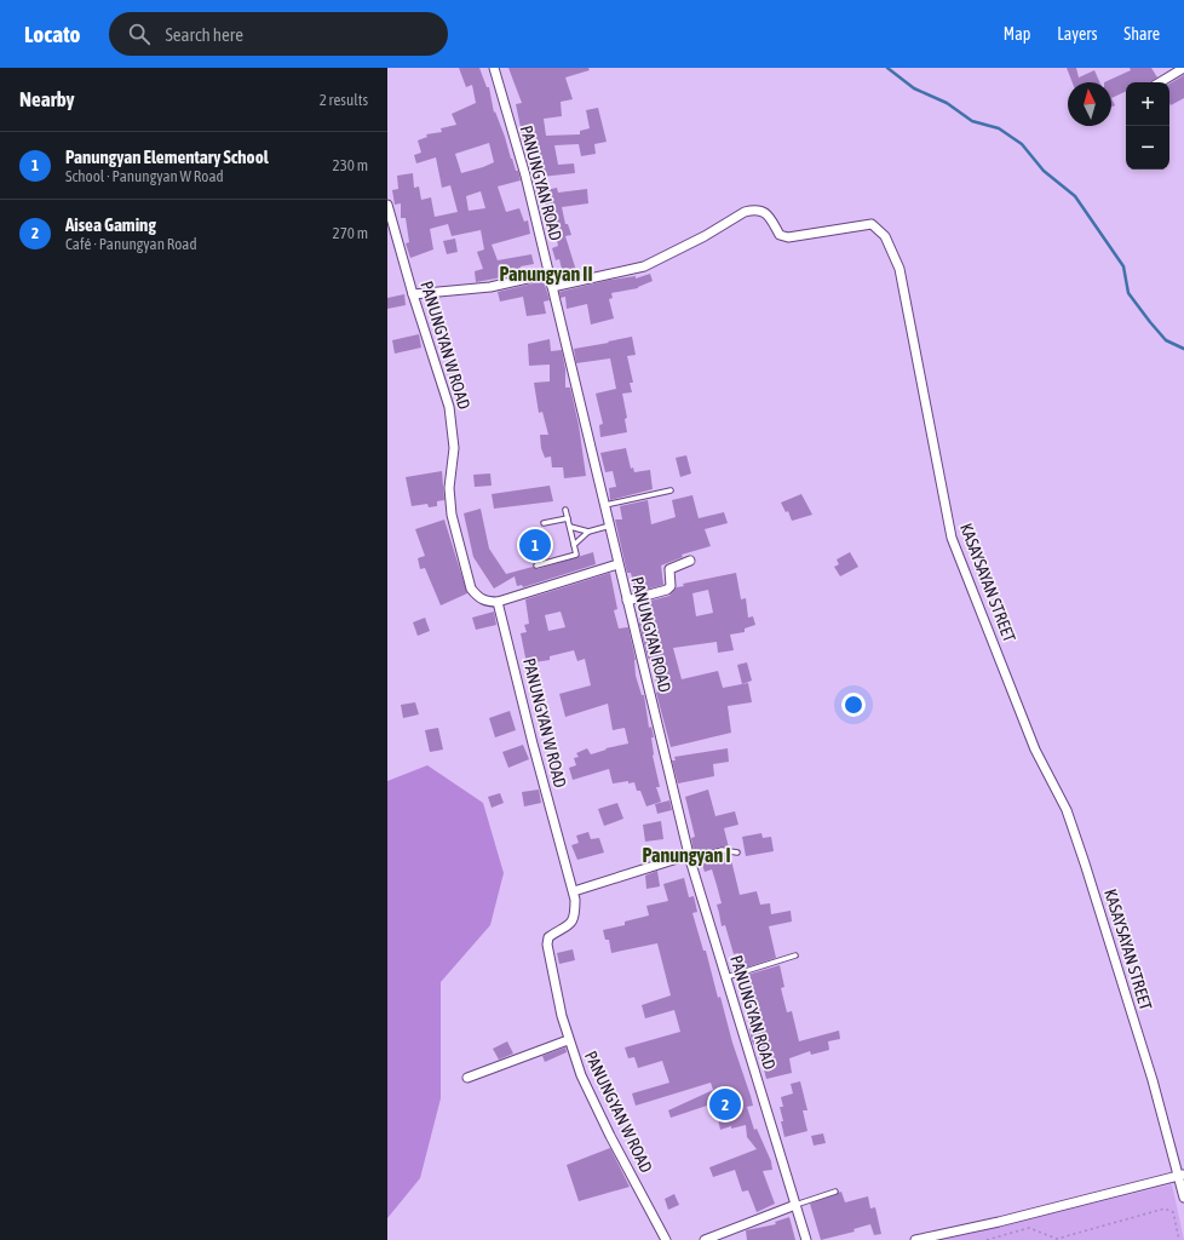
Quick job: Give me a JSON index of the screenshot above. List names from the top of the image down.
{
  "streets": {
    "street": ["PANUNGYAN ROAD", "PANUNGYAN W ROAD", "KASAYSAYAN STREET"]
  },
  "crossings": [
    ["PANUNGYAN ROAD", "KASAYSAYAN STREET"]
  ],
  "districts": ["Panungyan II", "Panungyan I"],
  "north": "top",
  "page": {
    "header": "Locato",
    "search": "Search here",
    "nav": ["Map", "Layers", "Share"],
    "heading": ["Nearby", "2 results"],
    "map_buttons": ["+", "−"],
    "list": [
      {
        "mark": "1",
        "name": "Panungyan Elementary School",
        "note": "School · Panungyan W Road",
        "value": "230 m"
      },
      {
        "mark": "2",
        "name": "Aisea Gaming",
        "note": "Café · Panungyan Road",
        "value": "270 m"
      }
    ],
    "pins": ["1", "2"]
  }
}
